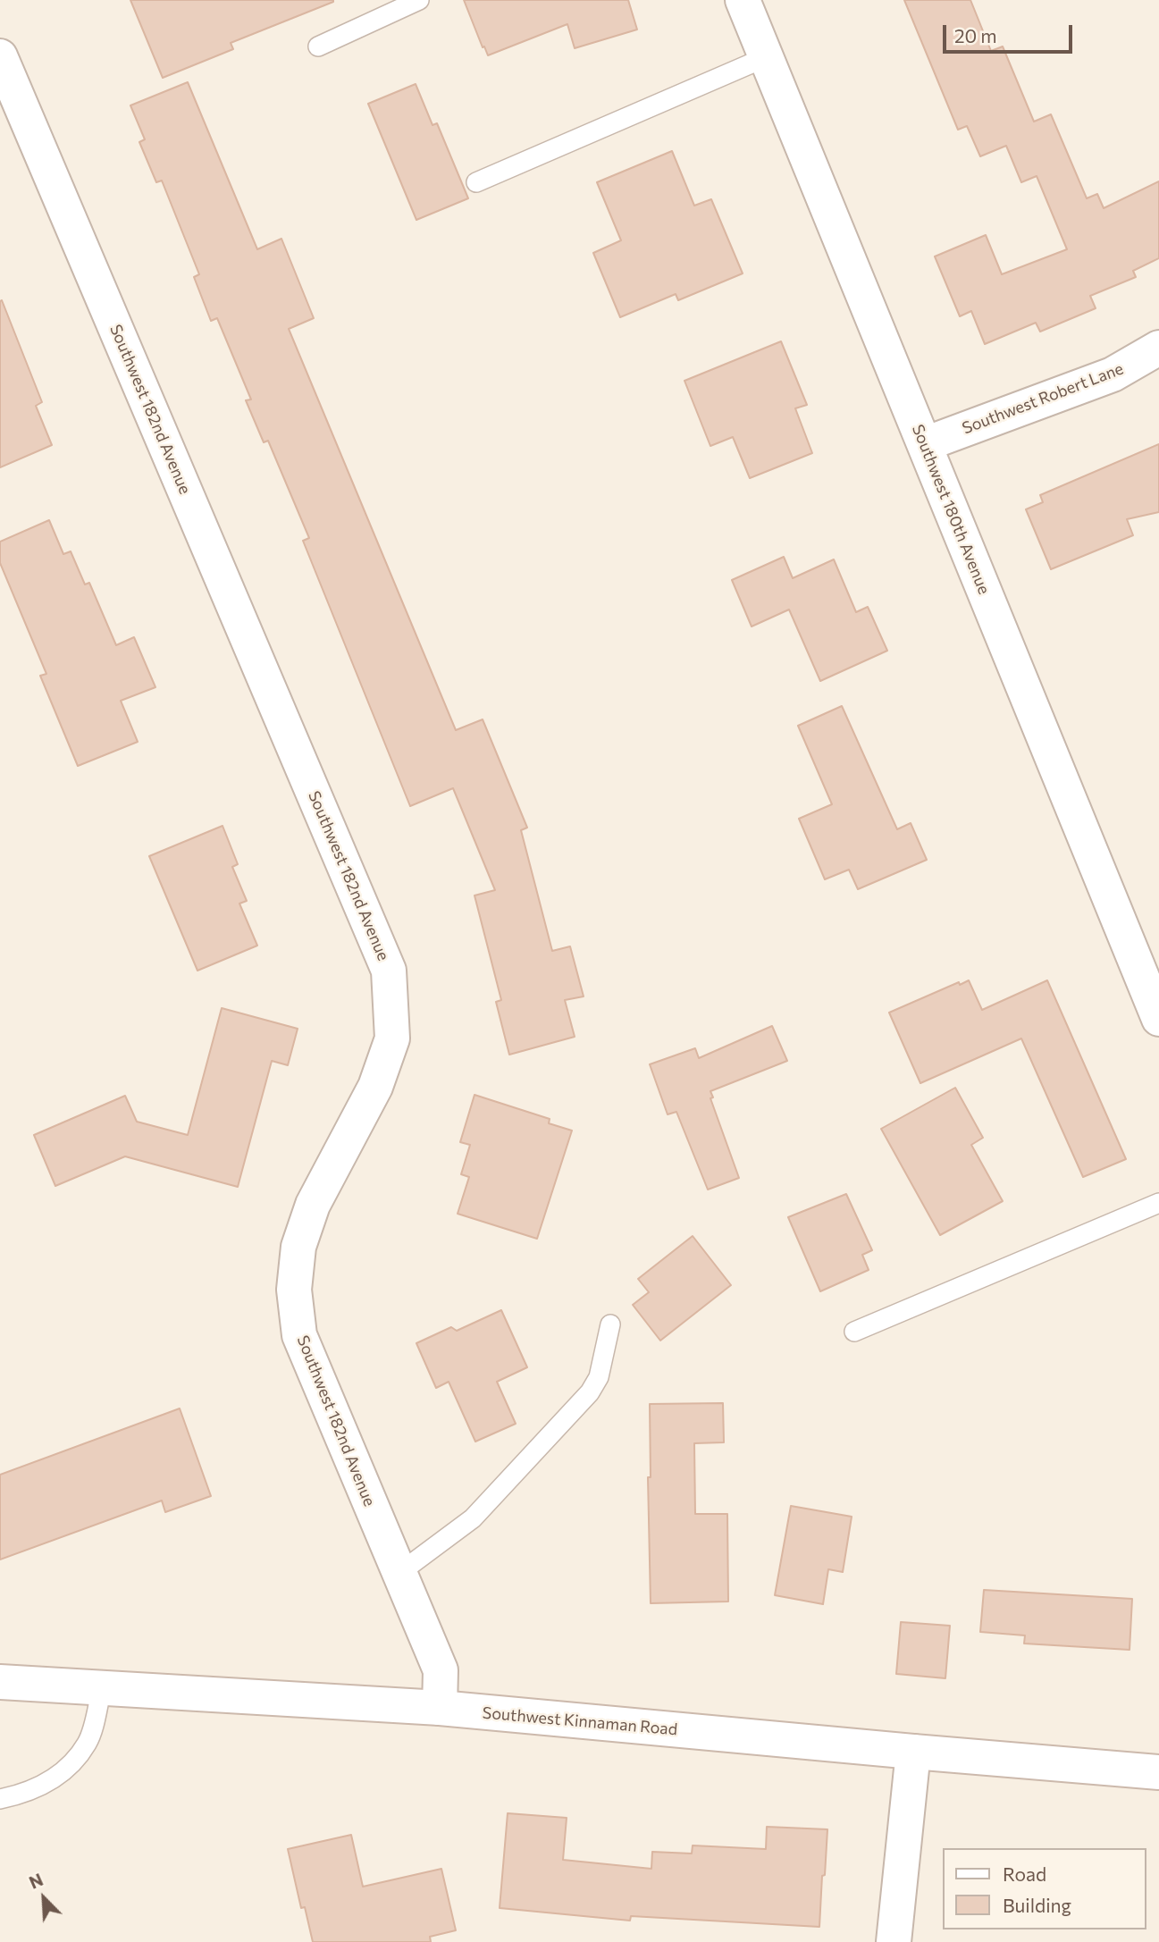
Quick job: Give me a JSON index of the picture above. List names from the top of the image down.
{
  "streets": {
    "street": [
      "Southwest Robert Lane",
      "Southwest 182nd Avenue",
      "Southwest 180th Avenue",
      "Southwest Kinnaman Road"
    ]
  },
  "crossings": [
    ["Southwest Robert Lane", "Southwest 180th Avenue"],
    ["Southwest 182nd Avenue", "Southwest Kinnaman Road"]
  ],
  "legend": ["Road", "Building"],
  "scale_bar": "20 m",
  "north": "top left"
}
